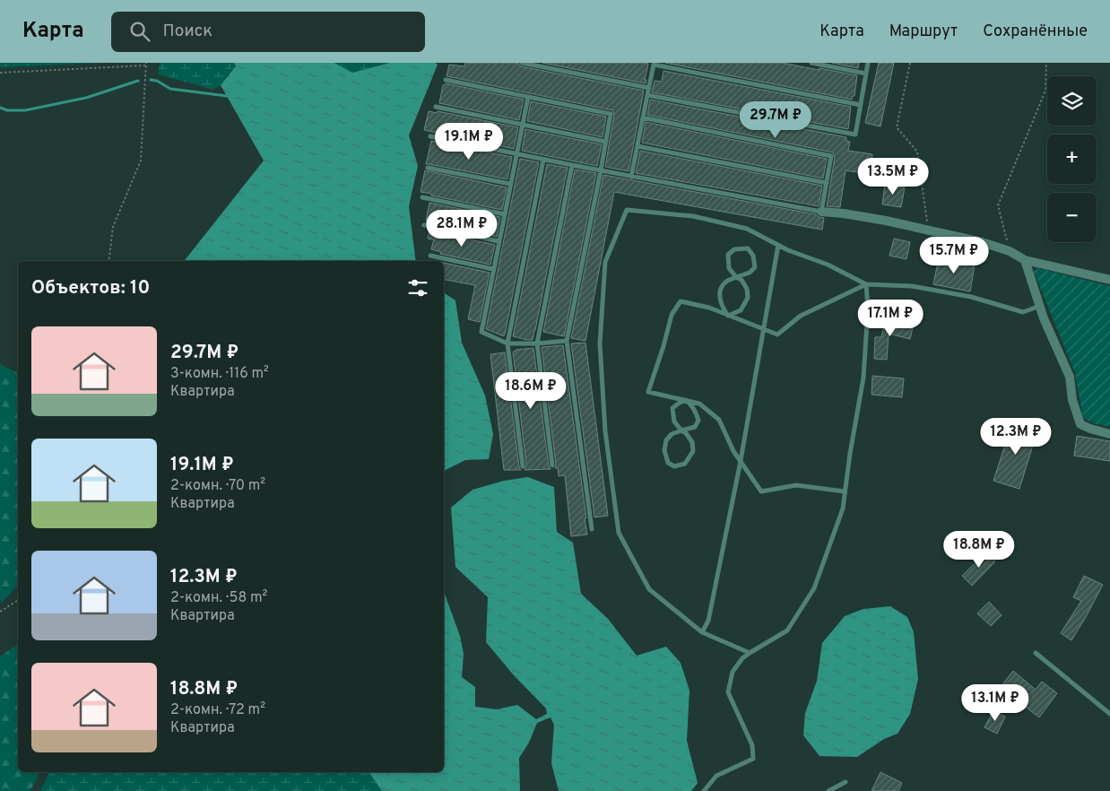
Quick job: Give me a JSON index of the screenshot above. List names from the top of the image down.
{
  "page": {
    "header": "Карта",
    "search": "Поиск",
    "nav": ["Карта", "Маршрут", "Сохранённые"],
    "map_buttons": ["+", "−"],
    "price": [
      "29.7M ₽",
      "19.1M ₽",
      "13.5M ₽",
      "28.1M ₽",
      "15.7M ₽",
      "17.1M ₽",
      "18.6M ₽",
      "12.3M ₽",
      "18.8M ₽",
      "13.1M ₽"
    ],
    "heading": "Объектов: 10",
    "list": [
      {
        "name": "29.7M ₽",
        "note": "3-комн. · 116 m² · Квартира"
      },
      {
        "name": "19.1M ₽",
        "note": "2-комн. · 70 m² · Квартира"
      },
      {
        "name": "12.3M ₽",
        "note": "2-комн. · 58 m² · Квартира"
      },
      {
        "name": "18.8M ₽",
        "note": "2-комн. · 72 m² · Квартира"
      }
    ]
  }
}
